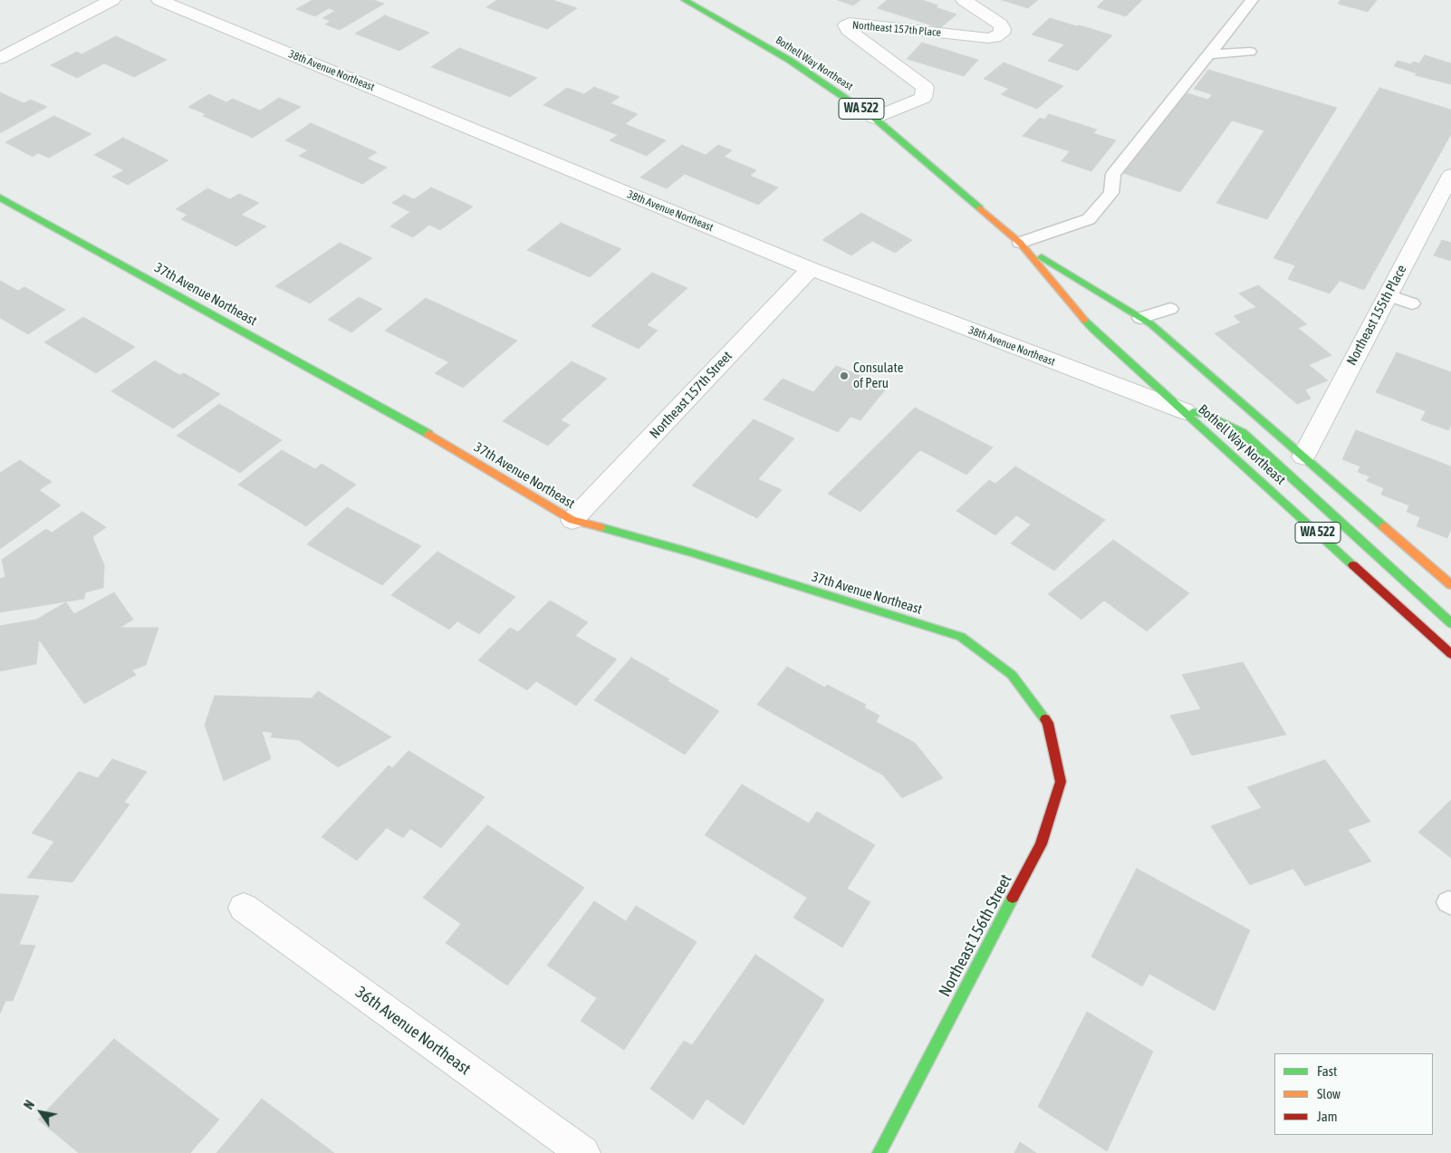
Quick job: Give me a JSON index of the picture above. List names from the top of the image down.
{
  "streets": {
    "main road": [
      "Bothell Way Northeast",
      "WA 522",
      "37th Avenue Northeast",
      "Northeast 156th Street"
    ],
    "street": [
      "Northeast 157th Place",
      "38th Avenue Northeast",
      "Northeast 155th Place",
      "Northeast 157th Street",
      "36th Avenue Northeast"
    ]
  },
  "crossings": [
    ["Northeast 157th Place", "Bothell Way Northeast"],
    ["Bothell Way Northeast", "38th Avenue Northeast"],
    ["Bothell Way Northeast", "Northeast 155th Place"],
    ["38th Avenue Northeast", "Northeast 157th Street"],
    ["37th Avenue Northeast", "Northeast 157th Street"],
    ["37th Avenue Northeast", "Northeast 156th Street"]
  ],
  "places": ["Consulate of Peru"],
  "legend": ["Fast", "Slow", "Jam"],
  "north": "top left"
}
